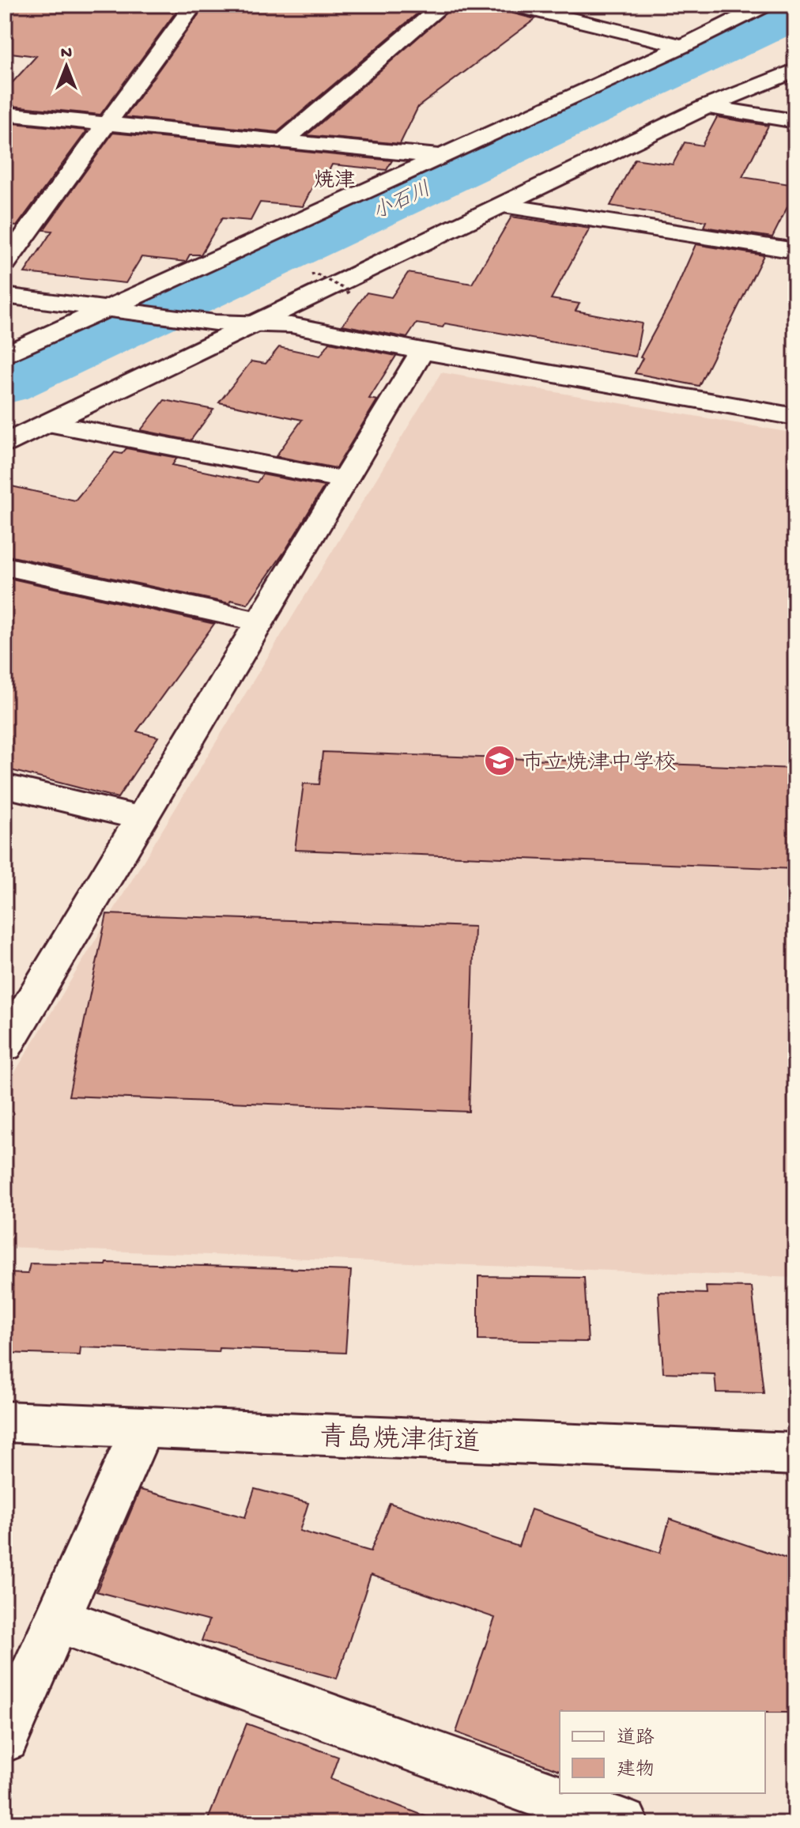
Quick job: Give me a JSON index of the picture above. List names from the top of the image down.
{
  "streets": {
    "street": ["青島焼津街道"]
  },
  "districts": ["焼津"],
  "water": ["小石川"],
  "places": {
    "school or university": ["市立焼津中学校"]
  },
  "legend": ["道路", "建物"],
  "north": "top"
}
